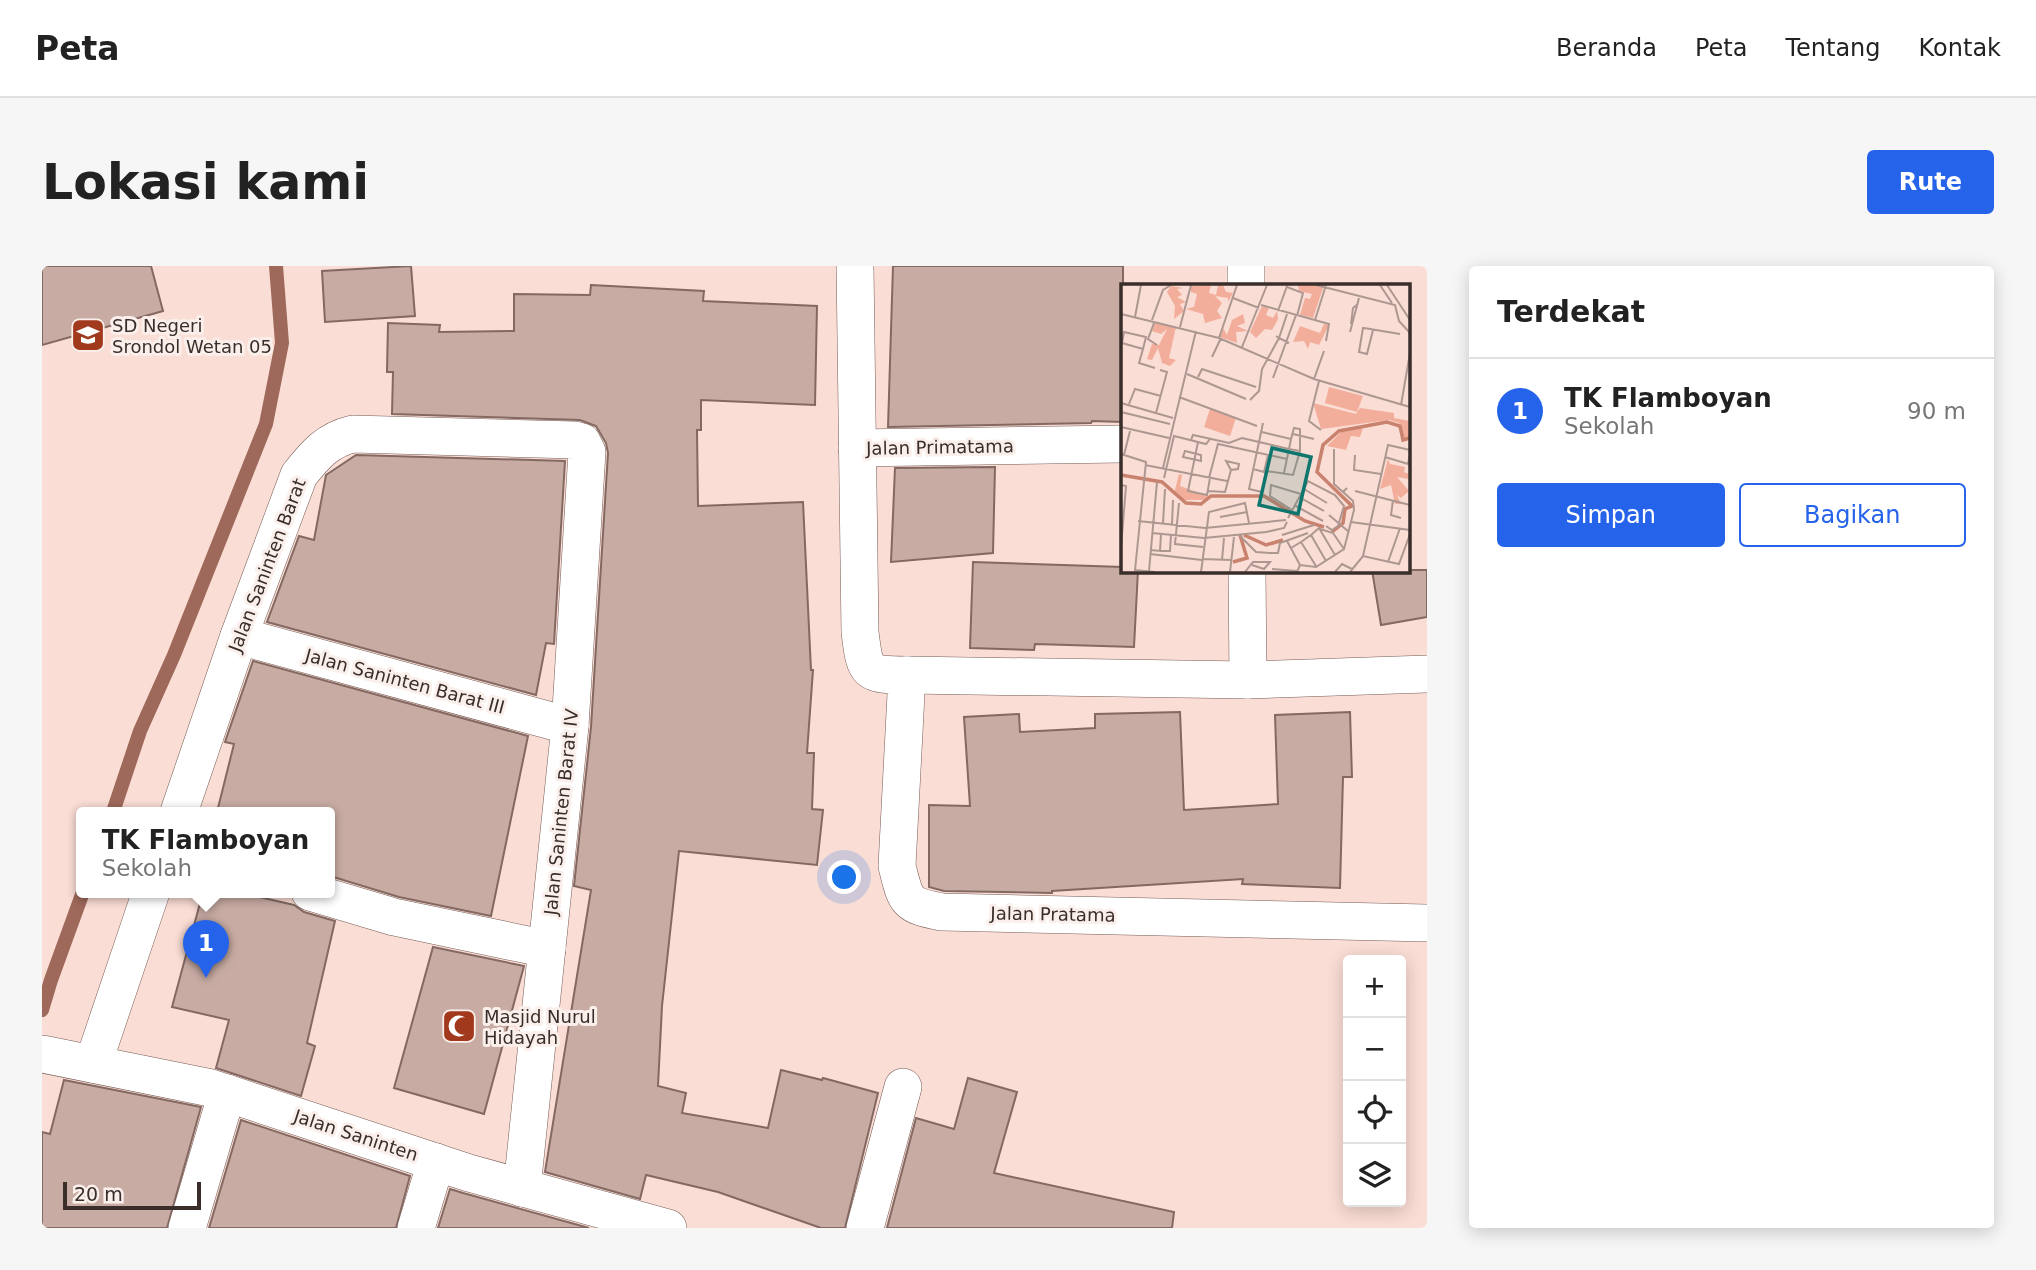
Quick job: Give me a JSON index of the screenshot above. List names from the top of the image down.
{
  "streets": {
    "street": [
      "Jalan Primatama",
      "Jalan Saninten Barat",
      "Jalan Saninten Barat III",
      "Jalan Saninten Barat IV",
      "Jalan Pratama",
      "Jalan Saninten"
    ]
  },
  "crossings": [
    ["Jalan Saninten Barat", "Jalan Saninten Barat III"],
    ["Jalan Saninten Barat", "Jalan Saninten Barat IV"],
    ["Jalan Saninten Barat III", "Jalan Saninten Barat IV"],
    ["Jalan Saninten Barat IV", "Jalan Saninten"]
  ],
  "places": {
    "school or university": ["SD Negeri Srondol Wetan 05"],
    "mosque": ["Masjid Nurul Hidayah"]
  },
  "scale_bar": "20 m",
  "page": {
    "header": "Peta",
    "nav": [
      "Beranda",
      "Peta",
      "Tentang",
      "Kontak"
    ],
    "buttons": [
      "Rute",
      ["Simpan", "Bagikan"]
    ],
    "title": "Lokasi kami",
    "heading": "Terdekat",
    "list": [
      {
        "mark": "1",
        "name": "TK Flamboyan",
        "note": "Sekolah",
        "value": "90 m"
      }
    ],
    "popup": ["TK Flamboyan", "Sekolah"],
    "pins": "1",
    "map_buttons": ["+", "−"],
    "scale": "20 m"
  }
}
